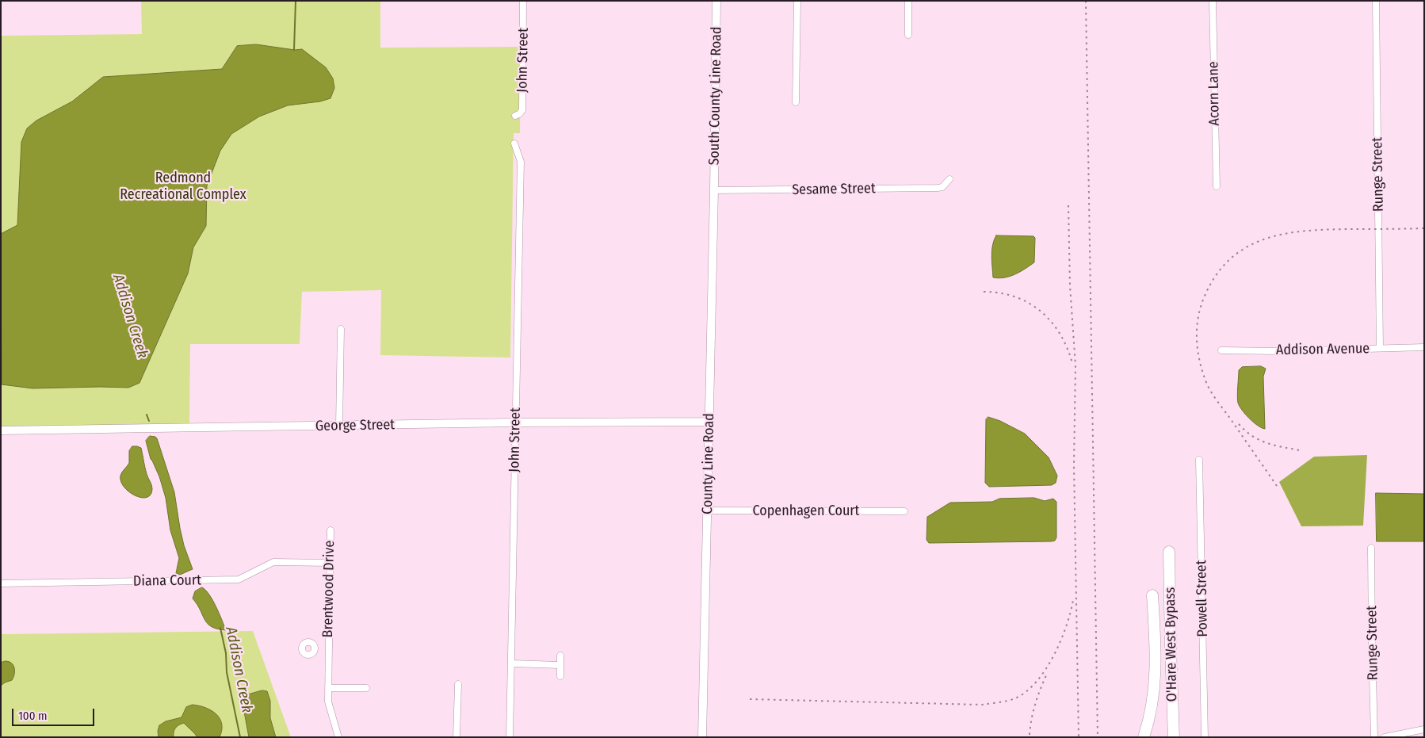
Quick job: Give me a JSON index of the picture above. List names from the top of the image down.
{
  "streets": {
    "highway": ["O'Hare West Bypass"],
    "street": [
      "John Street",
      "Acorn Lane",
      "South County Line Road",
      "Runge Street",
      "Sesame Street",
      "Addison Avenue",
      "George Street",
      "County Line Road",
      "Copenhagen Court",
      "Diana Court",
      "Brentwood Drive",
      "Powell Street"
    ]
  },
  "crossings": [
    ["John Street", "George Street"],
    ["South County Line Road", "Sesame Street"],
    ["South County Line Road", "County Line Road"],
    ["Runge Street", "Addison Avenue"],
    ["Sesame Street", "County Line Road"],
    ["George Street", "County Line Road"],
    ["County Line Road", "Copenhagen Court"],
    ["Diana Court", "Brentwood Drive"]
  ],
  "water": ["Addison Creek"],
  "parks": ["Redmond Recreational Complex"],
  "scale_bar": "100 m"
}
